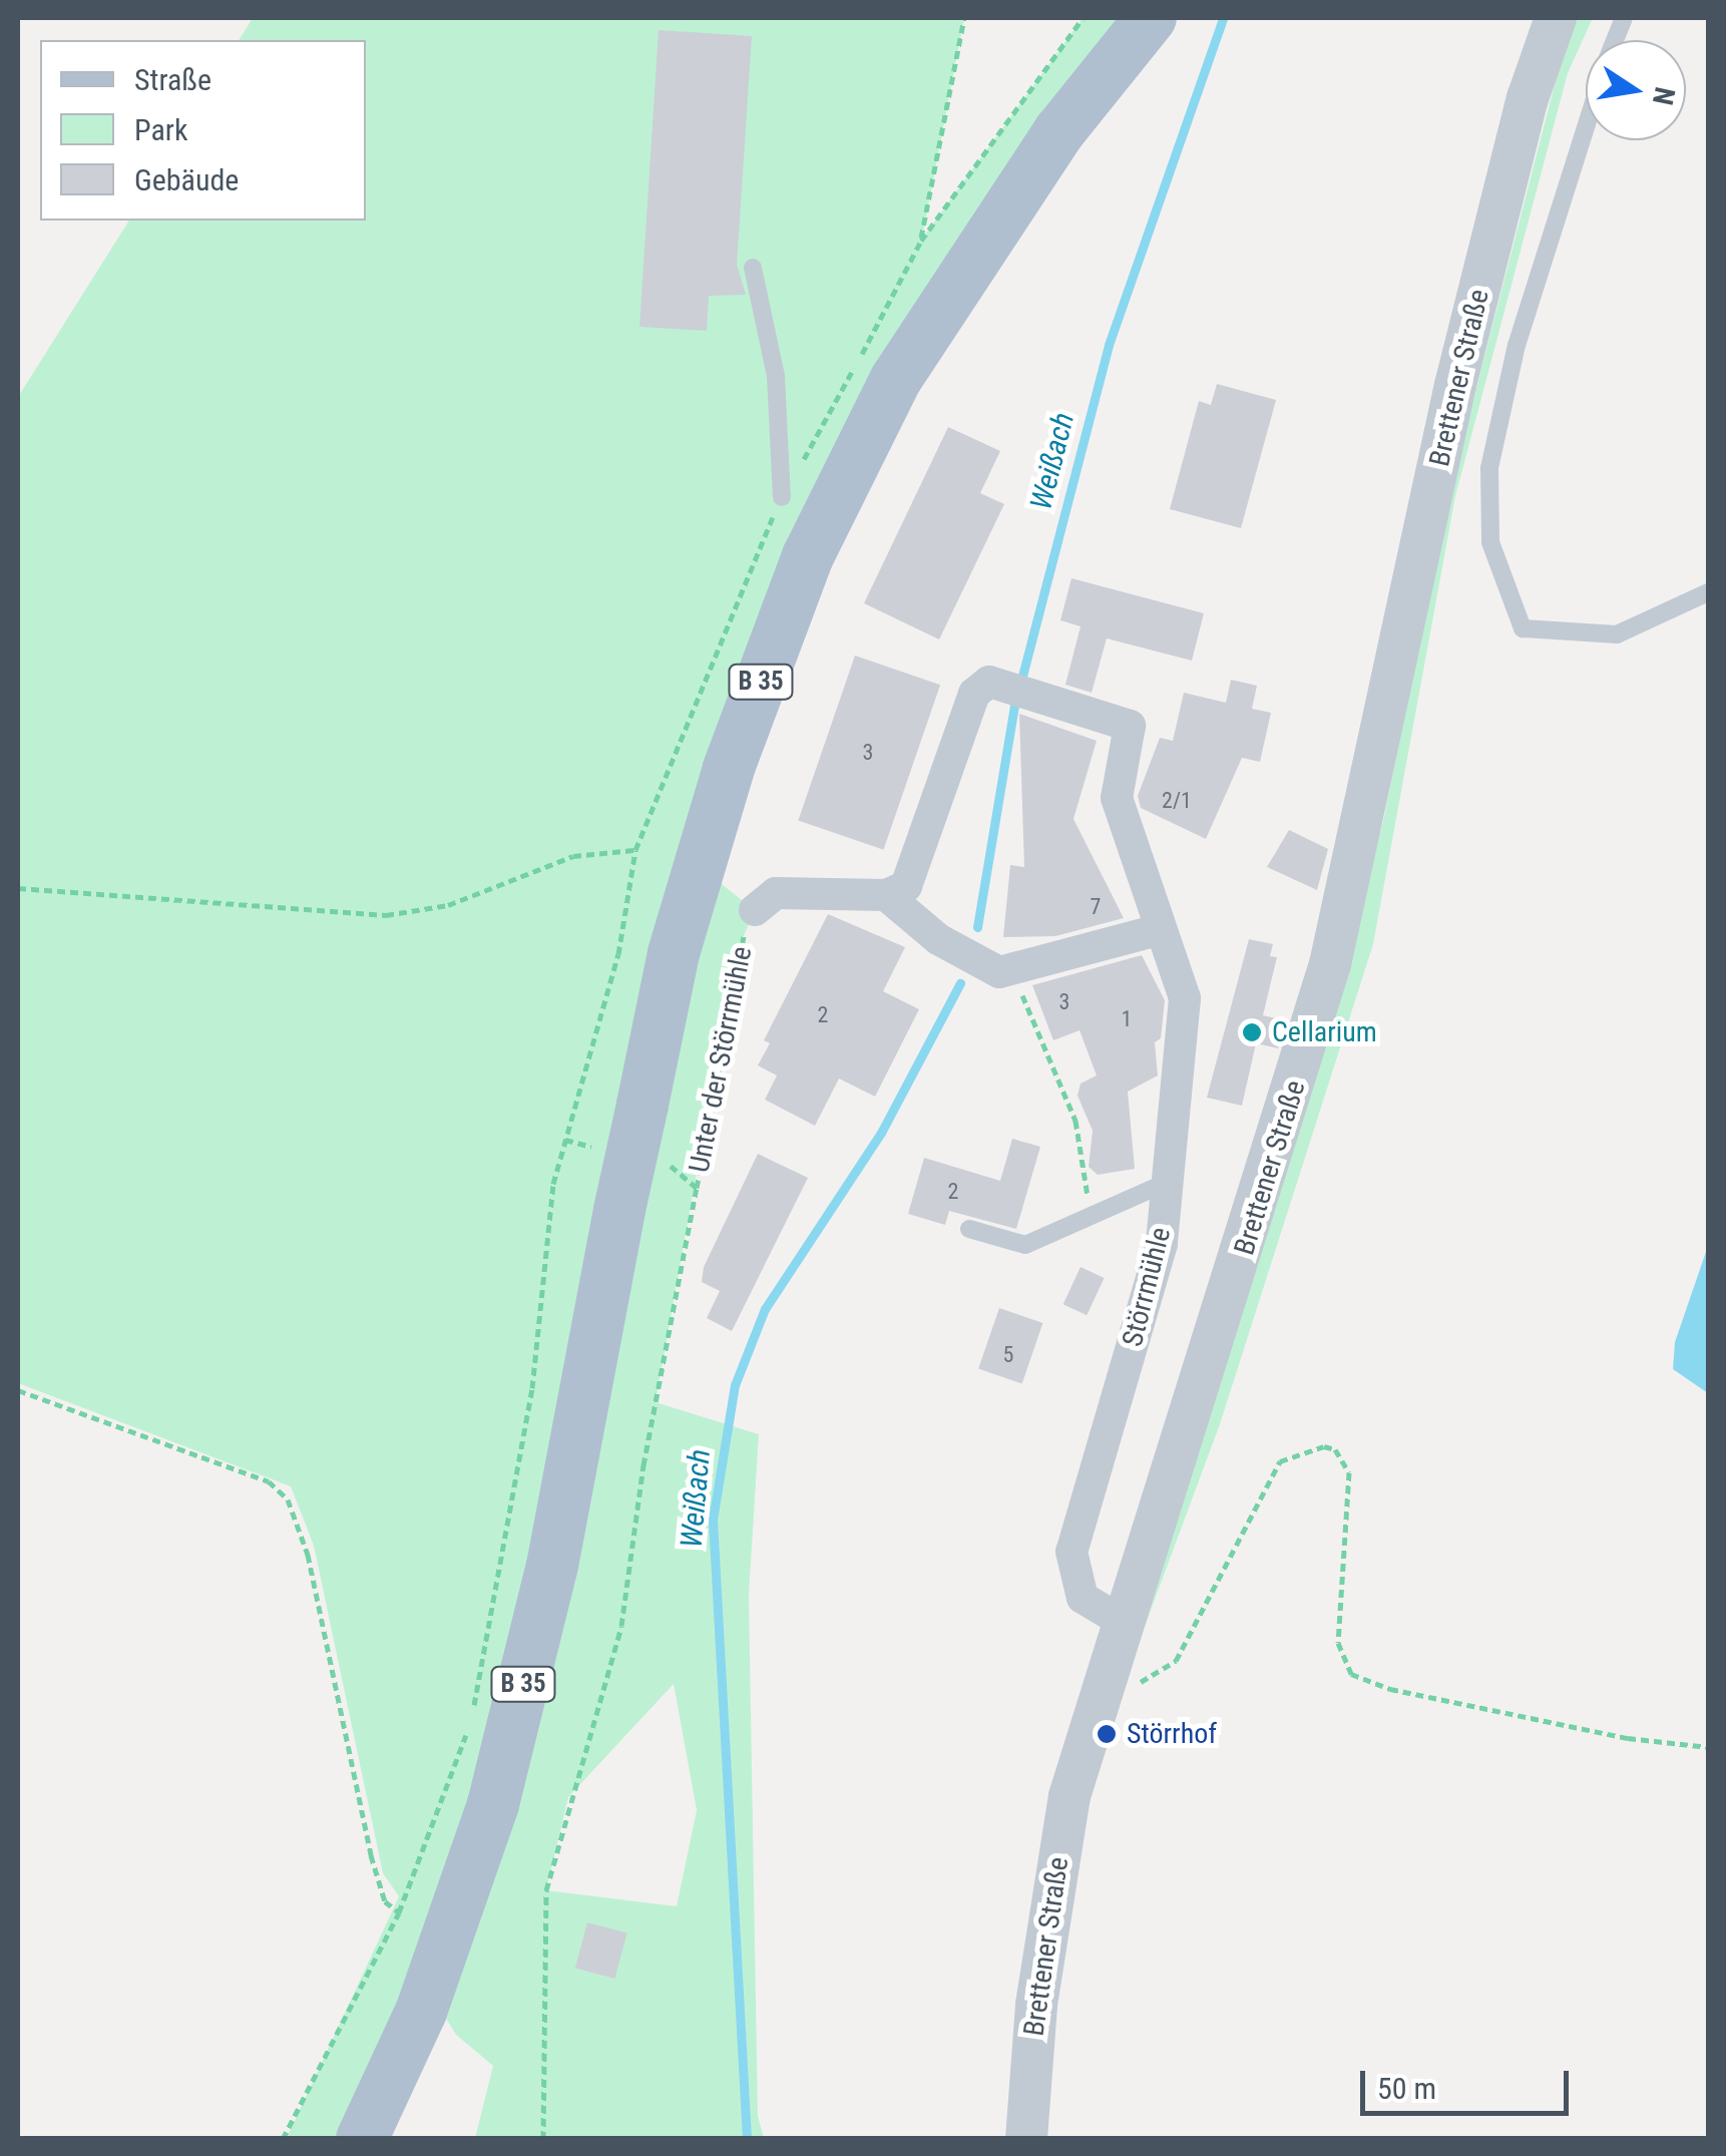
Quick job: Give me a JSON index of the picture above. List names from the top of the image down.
{
  "streets": {
    "main road": ["B 35"],
    "street": ["Brettener Straße", "Unter der Störrmühle", "Störrmühle"]
  },
  "crossings": [
    ["Brettener Straße", "Störrmühle"],
    ["Unter der Störrmühle", "Störrmühle"]
  ],
  "water": ["Weißach"],
  "places": ["Cellarium", "Störrhof"],
  "house_numbers": [
    "3",
    "2/1",
    "7",
    "3",
    "2",
    "1",
    "2",
    "5"
  ],
  "legend": ["Straße", "Park", "Gebäude"],
  "scale_bar": "50 m",
  "north": "right"
}
